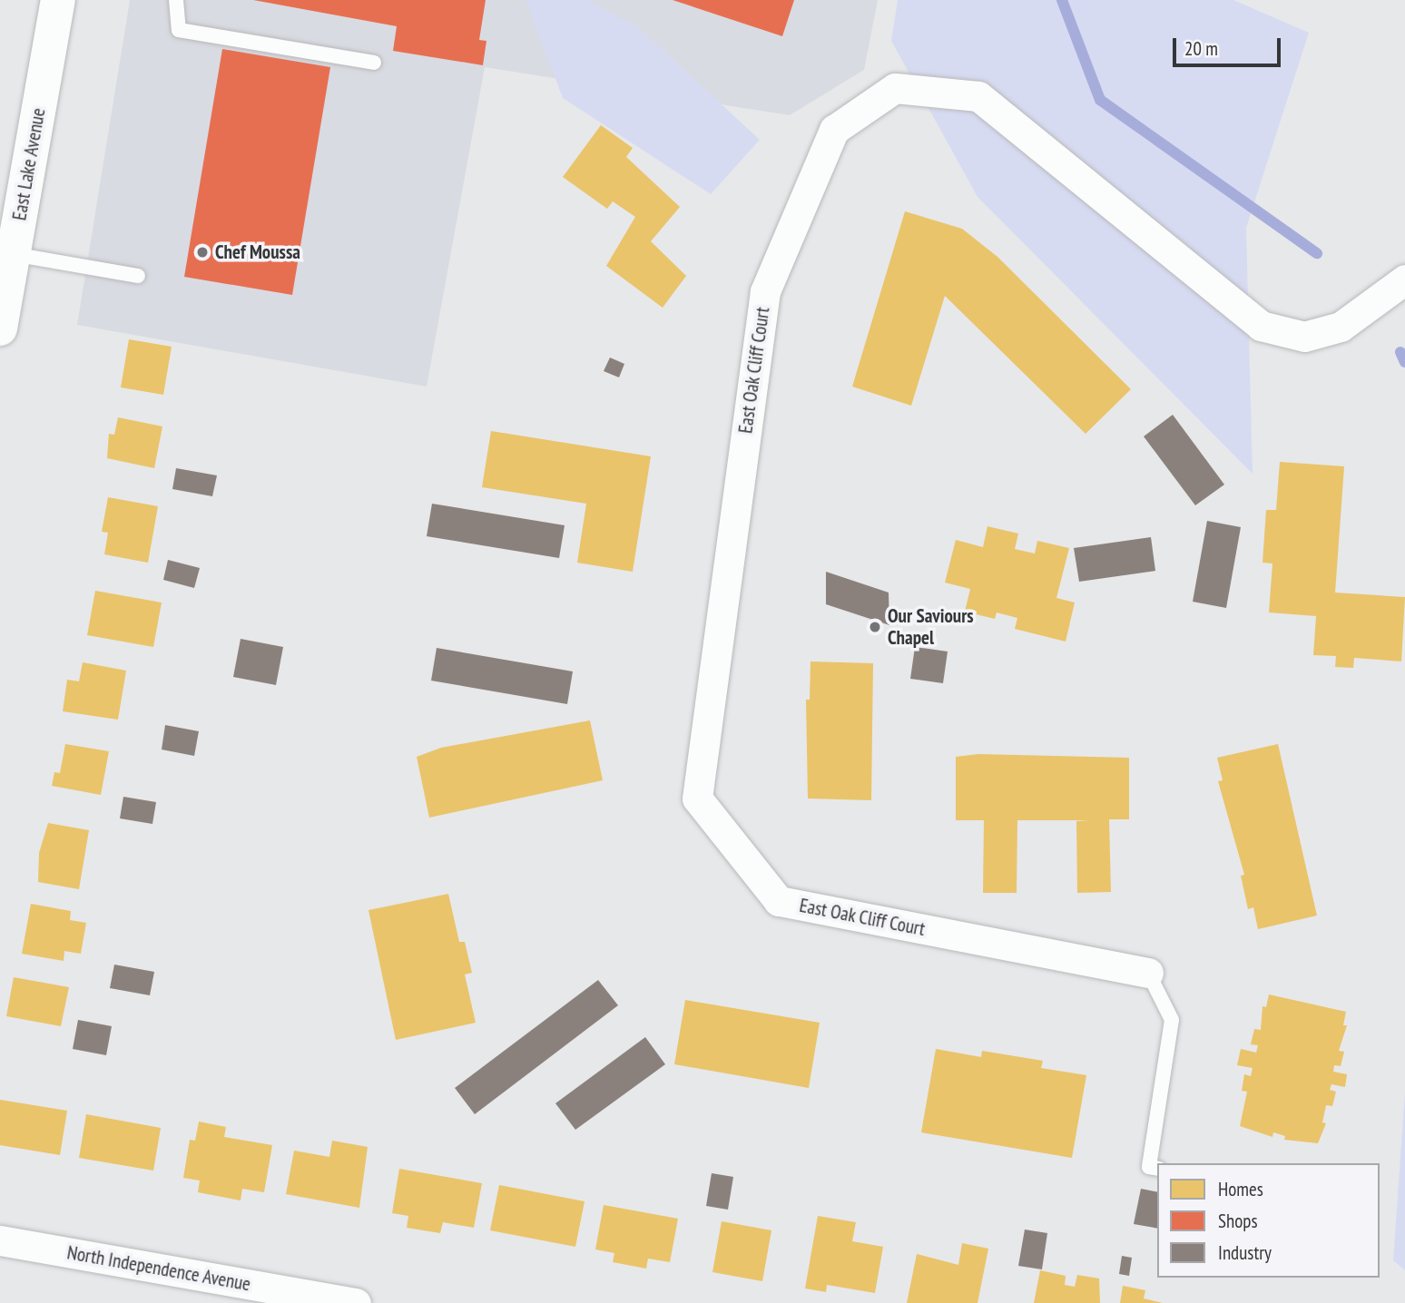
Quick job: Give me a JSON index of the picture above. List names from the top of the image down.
{
  "streets": {
    "street": ["East Lake Avenue", "East Oak Cliff Court", "North Independence Avenue"]
  },
  "places": ["Chef Moussa", "Our Saviours Chapel"],
  "legend": ["Homes", "Shops", "Industry"],
  "scale_bar": "20 m"
}
